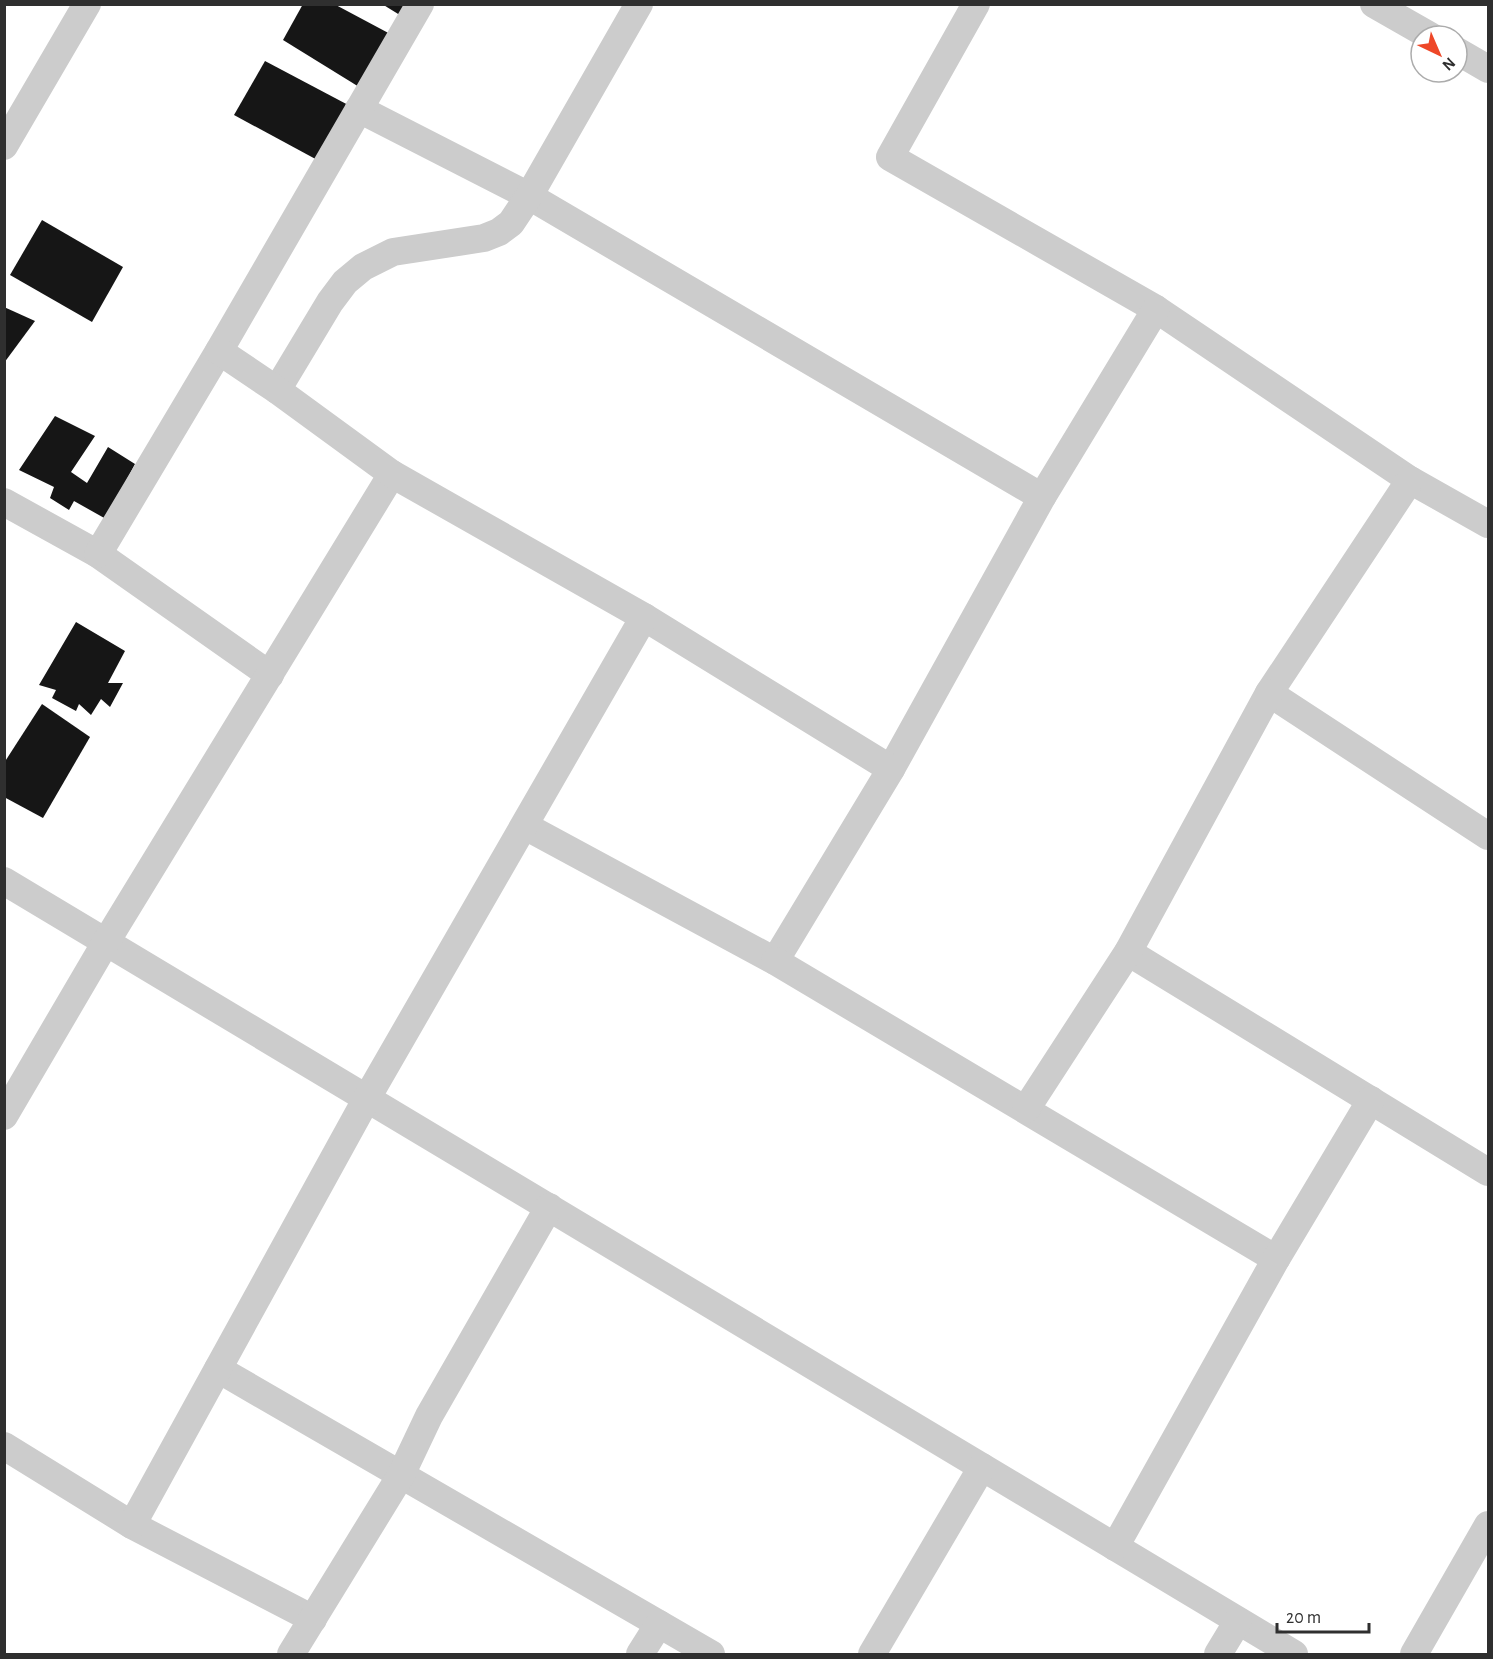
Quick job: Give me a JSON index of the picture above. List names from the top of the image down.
{
  "scale_bar": "20 m",
  "north": "bottom right"
}
